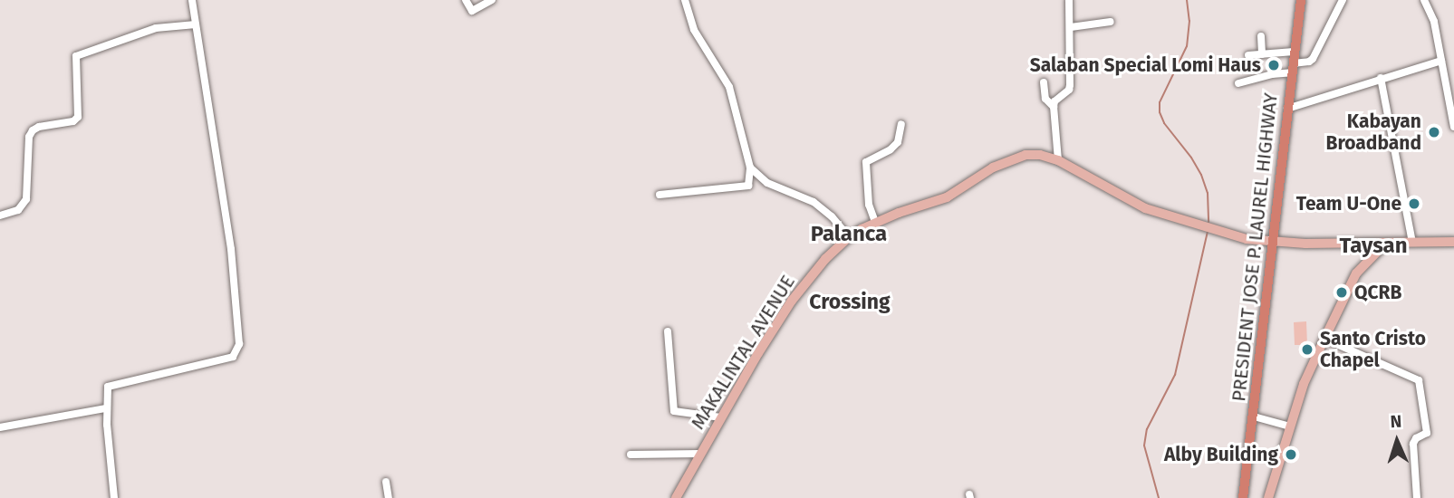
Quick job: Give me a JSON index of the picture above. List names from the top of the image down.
{
  "streets": {
    "highway": ["PRESIDENT JOSE P. LAUREL HIGHWAY"],
    "main road": ["MAKALINTAL AVENUE"]
  },
  "crossings": [
    ["PRESIDENT JOSE P. LAUREL HIGHWAY", "MAKALINTAL AVENUE"]
  ],
  "districts": ["Palanca", "Taysan", "Crossing"],
  "places": [
    "Salaban Special Lomi Haus",
    "Kabayan Broadband",
    "Team U-One",
    "QCRB",
    "Santo Cristo Chapel",
    "Alby Building"
  ],
  "north": "top"
}
